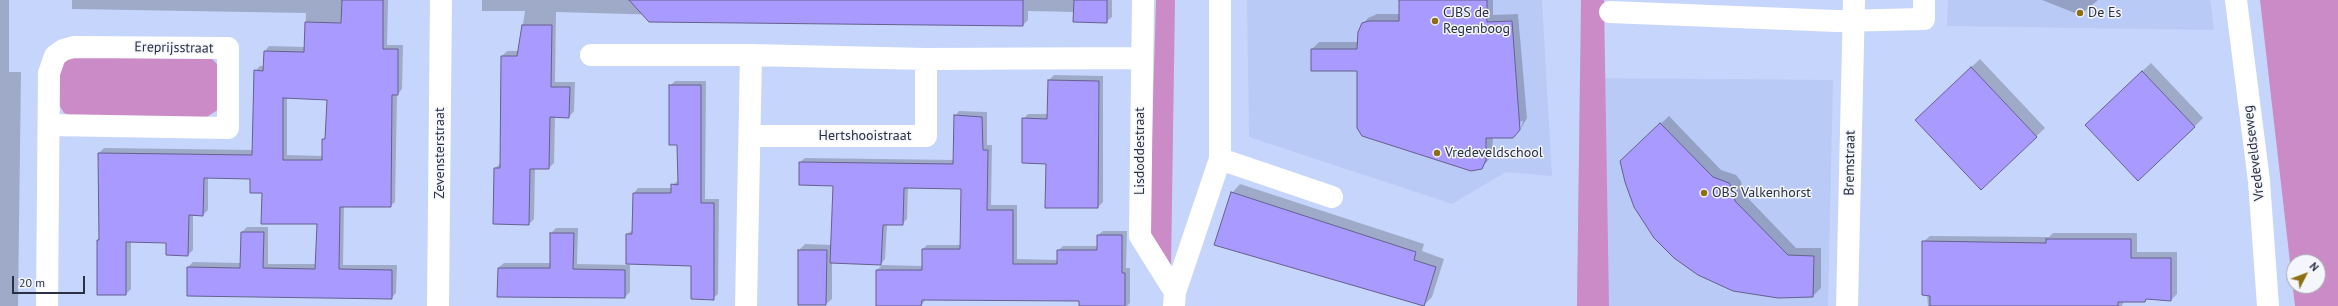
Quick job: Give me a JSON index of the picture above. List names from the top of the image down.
{
  "streets": {
    "street": [
      "Ereprijsstraat",
      "Hertshooistraat",
      "Lisdoddestraat",
      "Zevensterstraat",
      "Vredeveldseweg",
      "Bremstraat"
    ]
  },
  "places": [
    "De Es",
    "CJBS de Regenboog",
    "Vredeveldschool",
    "OBS Valkenhorst"
  ],
  "scale_bar": "20 m",
  "north": "top right"
}
